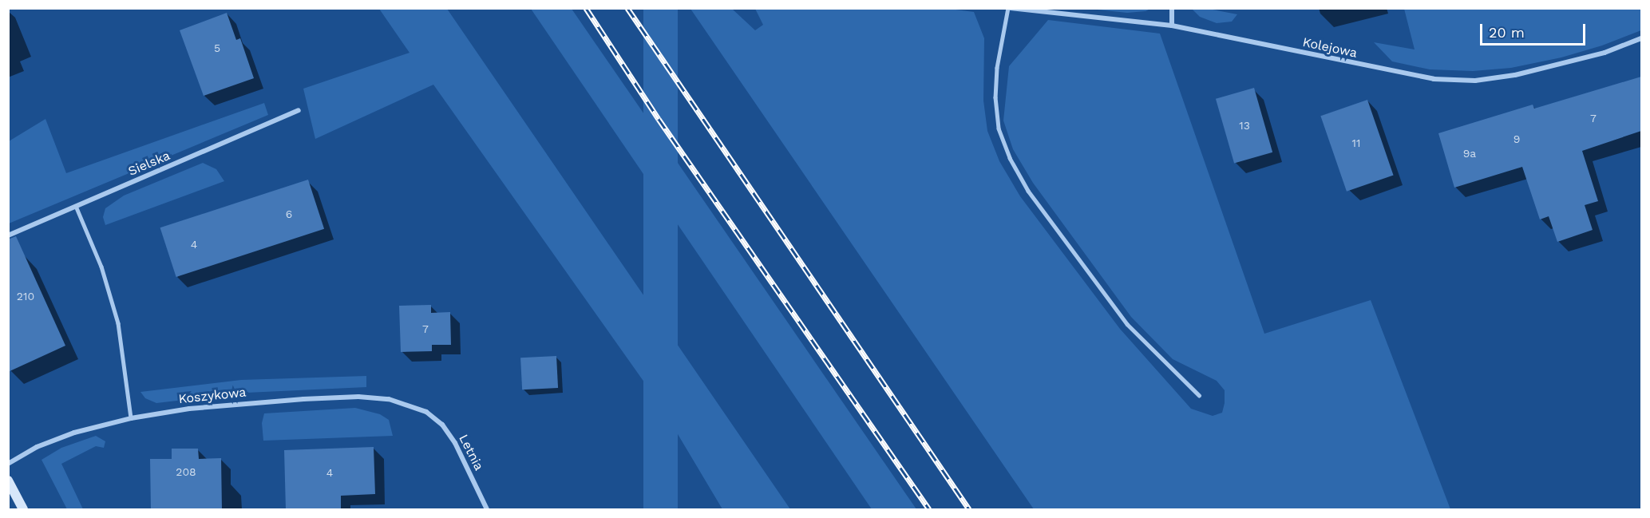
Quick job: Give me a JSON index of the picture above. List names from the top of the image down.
{
  "streets": {
    "street": [
      "Kolejowa",
      "Sielska",
      "Koszykowa",
      "Letnia"
    ]
  },
  "crossings": [
    ["Koszykowa", "Letnia"]
  ],
  "house_numbers": [
    "5",
    "7",
    "13",
    "9",
    "11",
    "9a",
    "6",
    "4",
    "210",
    "7",
    "208",
    "4"
  ],
  "scale_bar": "20 m"
}
